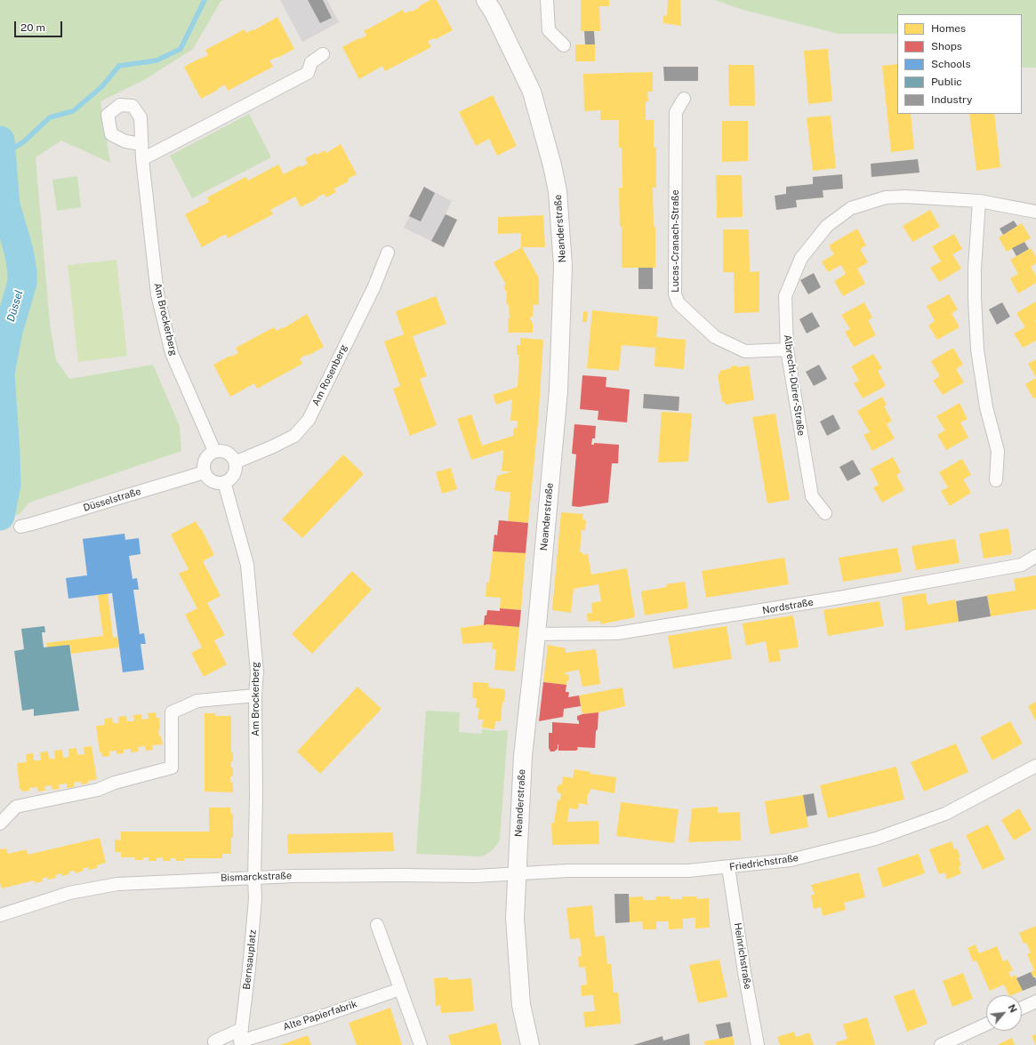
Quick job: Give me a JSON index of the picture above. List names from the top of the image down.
{
  "streets": {
    "main road": ["Neanderstraße"],
    "street": [
      "Lucas-Cranach-Straße",
      "Am Brockerberg",
      "Am Rosenberg",
      "Albrecht-Dürer-Straße",
      "Düsselstraße",
      "Nordstraße",
      "Friedrichstraße",
      "Bismarckstraße",
      "Heinrichstraße",
      "Bernsauplatz",
      "Alte Papierfabrik"
    ]
  },
  "crossings": [
    ["Neanderstraße", "Nordstraße"],
    ["Neanderstraße", "Friedrichstraße"],
    ["Neanderstraße", "Bismarckstraße"],
    ["Lucas-Cranach-Straße", "Albrecht-Dürer-Straße"],
    ["Am Brockerberg", "Am Rosenberg"],
    ["Am Brockerberg", "Düsselstraße"],
    ["Am Brockerberg", "Bismarckstraße"],
    ["Am Brockerberg", "Bernsauplatz"],
    ["Am Rosenberg", "Düsselstraße"],
    ["Friedrichstraße", "Bismarckstraße"],
    ["Friedrichstraße", "Heinrichstraße"],
    ["Bismarckstraße", "Bernsauplatz"],
    ["Bernsauplatz", "Alte Papierfabrik"]
  ],
  "water": ["Düssel"],
  "legend": [
    "Homes",
    "Shops",
    "Schools",
    "Public",
    "Industry"
  ],
  "scale_bar": "20 m",
  "north": "top right"
}
